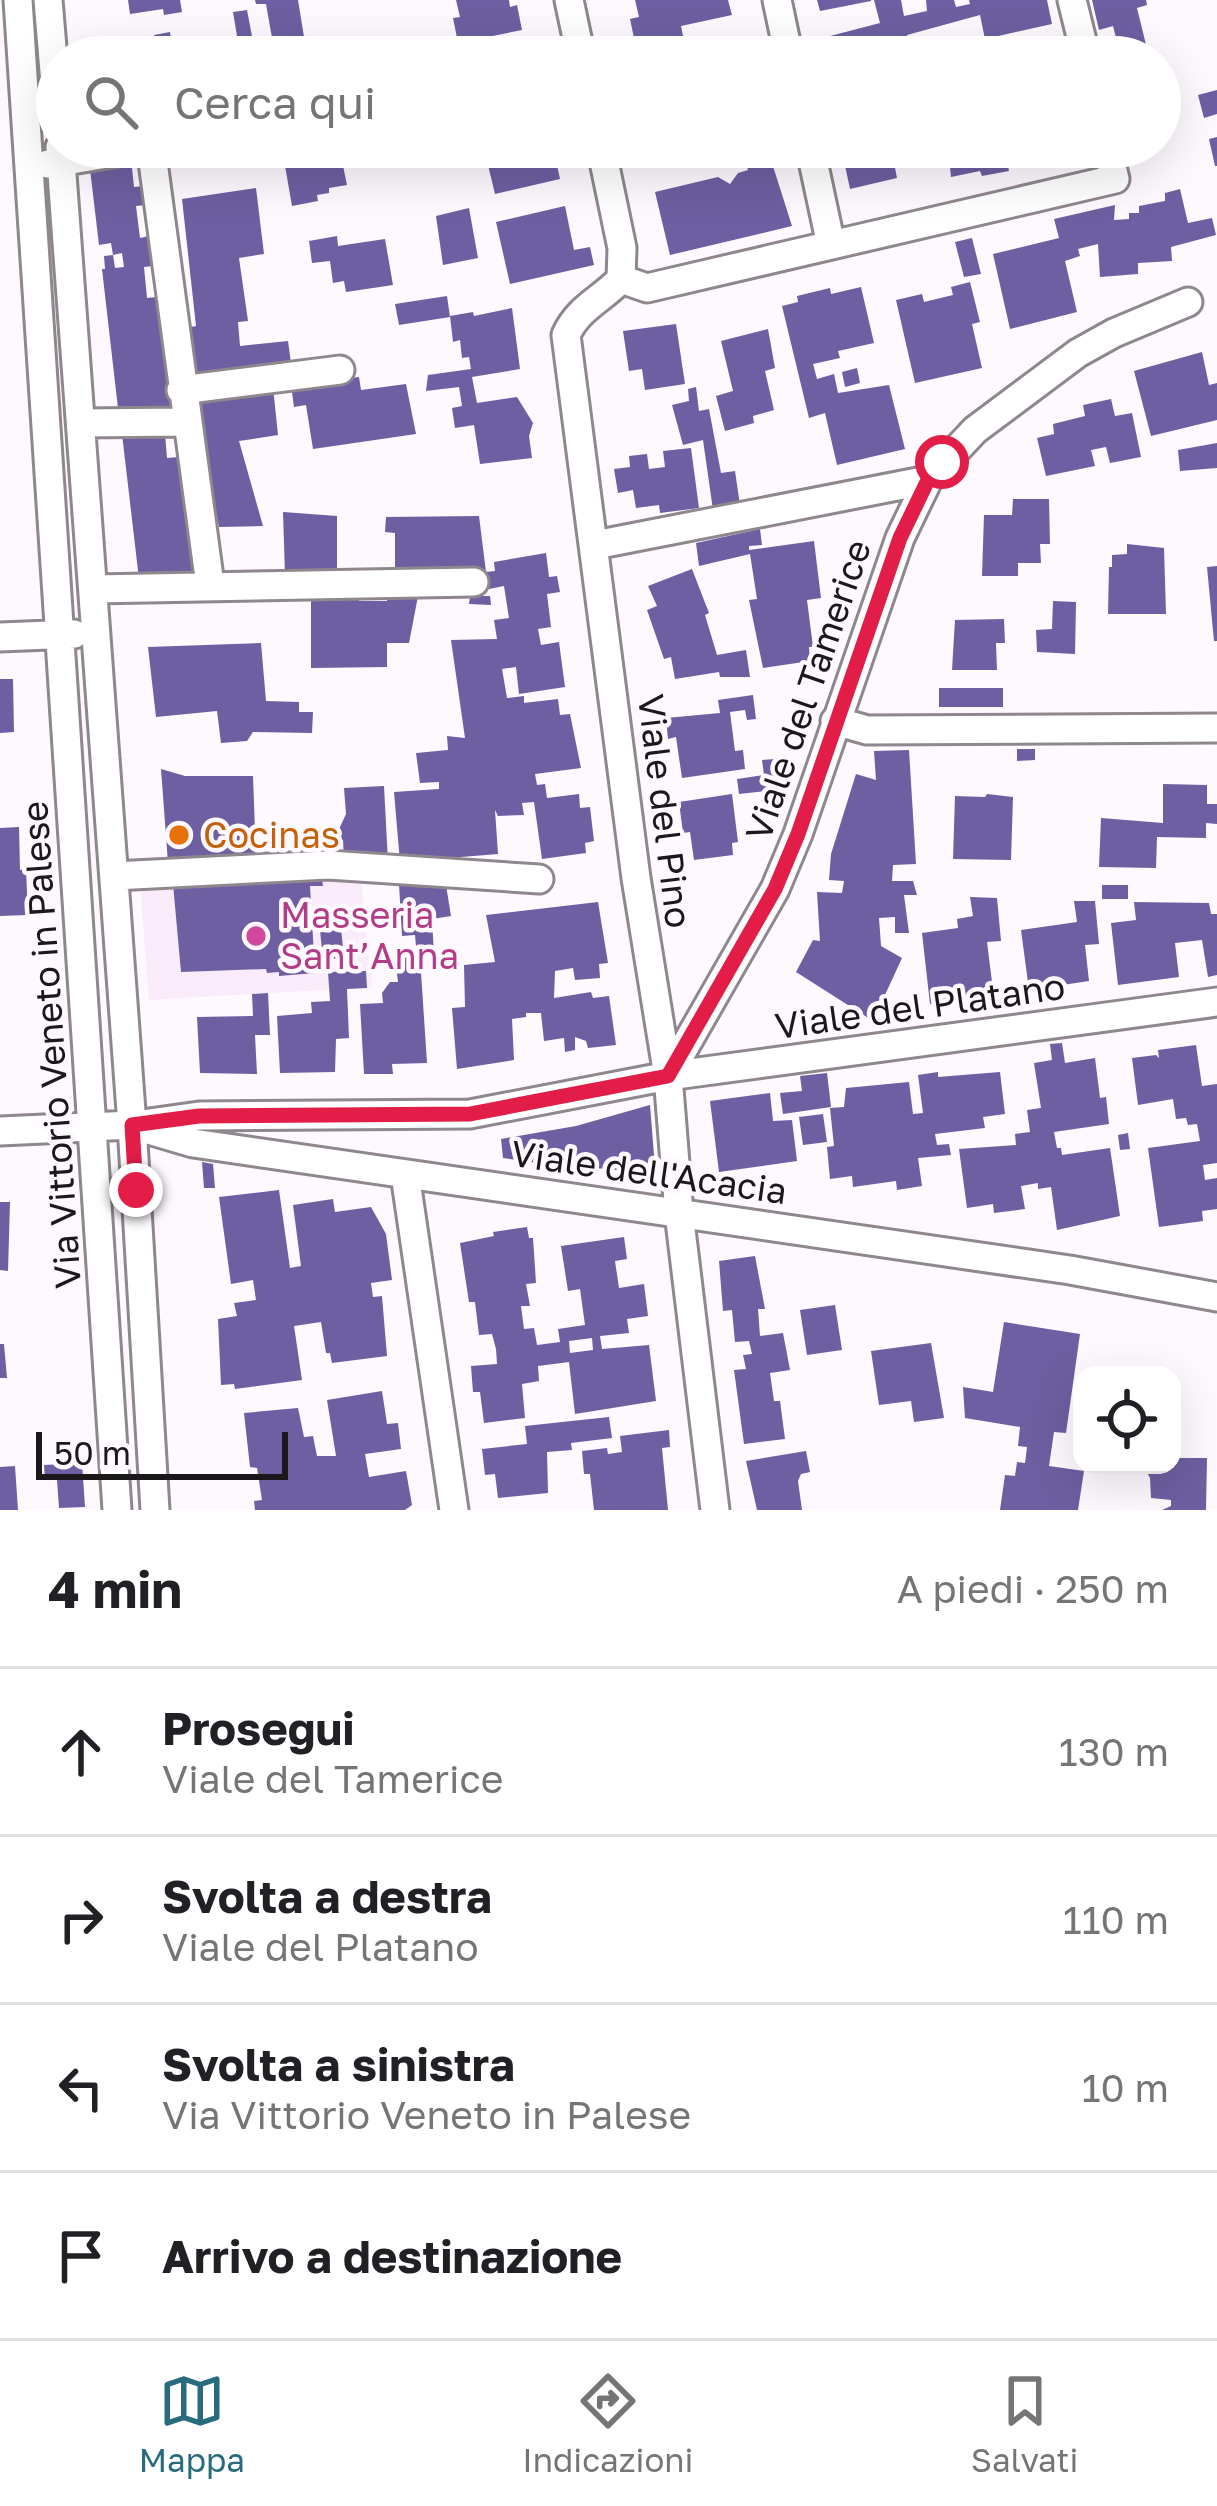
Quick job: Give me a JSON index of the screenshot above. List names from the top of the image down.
{
  "streets": {
    "street": [
      "Viale del Tamerice",
      "Viale del Pino",
      "Viale del Platano",
      "Via Vittorio Veneto in Palese",
      "Viale dell'Acacia"
    ]
  },
  "crossings": [
    ["Viale del Tamerice", "Viale del Pino"],
    ["Viale del Tamerice", "Viale del Platano"],
    ["Viale del Pino", "Viale del Platano"],
    ["Viale del Pino", "Viale dell'Acacia"],
    ["Viale del Platano", "Via Vittorio Veneto in Palese"],
    ["Viale del Platano", "Viale dell'Acacia"],
    ["Via Vittorio Veneto in Palese", "Viale dell'Acacia"]
  ],
  "places": ["Cocinas", "Masseria Sant’Anna"],
  "scale_bar": "50 m",
  "page": {
    "search": "Cerca qui",
    "scale": "50 m",
    "heading": ["4 min", "A piedi · 250 m"],
    "list": [
      ["Prosegui", "Viale del Tamerice", "130 m"],
      ["Svolta a destra", "Viale del Platano", "110 m"],
      ["Svolta a sinistra", "Via Vittorio Veneto in Palese", "10 m"],
      "Arrivo a destinazione"
    ],
    "nav": ["Mappa", "Indicazioni", "Salvati"]
  }
}
